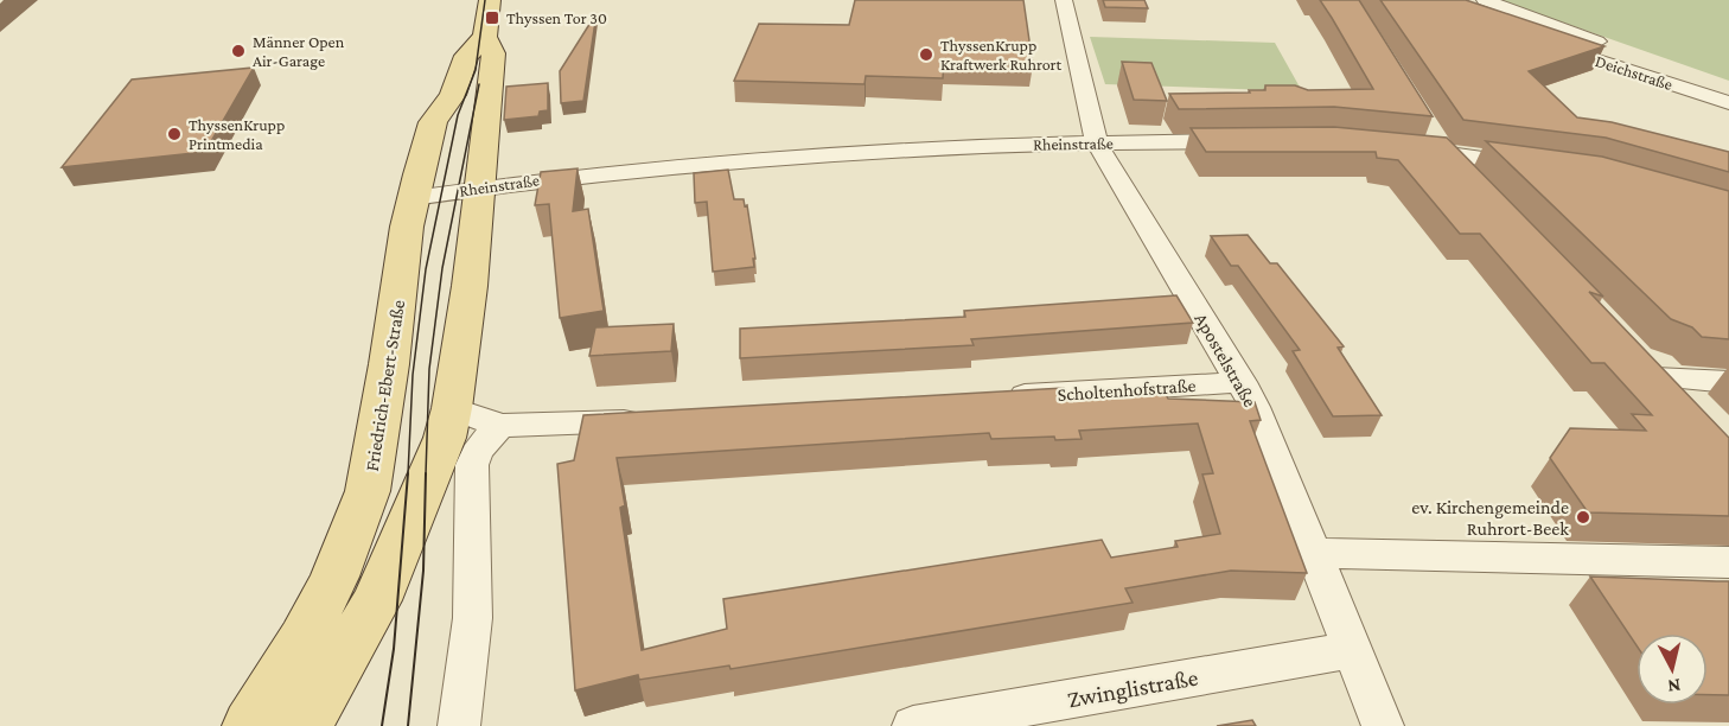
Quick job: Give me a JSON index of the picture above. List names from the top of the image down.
{
  "streets": {
    "main road": ["Friedrich-Ebert-Straße"],
    "street": [
      "Deichstraße",
      "Rheinstraße",
      "Apostelstraße",
      "Scholtenhofstraße",
      "Zwinglistraße"
    ]
  },
  "crossings": [
    ["Rheinstraße", "Apostelstraße"],
    ["Rheinstraße", "Friedrich-Ebert-Straße"],
    ["Apostelstraße", "Scholtenhofstraße"],
    ["Apostelstraße", "Zwinglistraße"]
  ],
  "places": {
    "transit": ["Thyssen Tor 30"],
    "other": [
      "Männer Open Air-Garage",
      "ThyssenKrupp Kraftwerk Ruhrort",
      "ThyssenKrupp Printmedia",
      "ev. Kirchengemeinde Ruhrort-Beek"
    ]
  },
  "north": "bottom"
}
